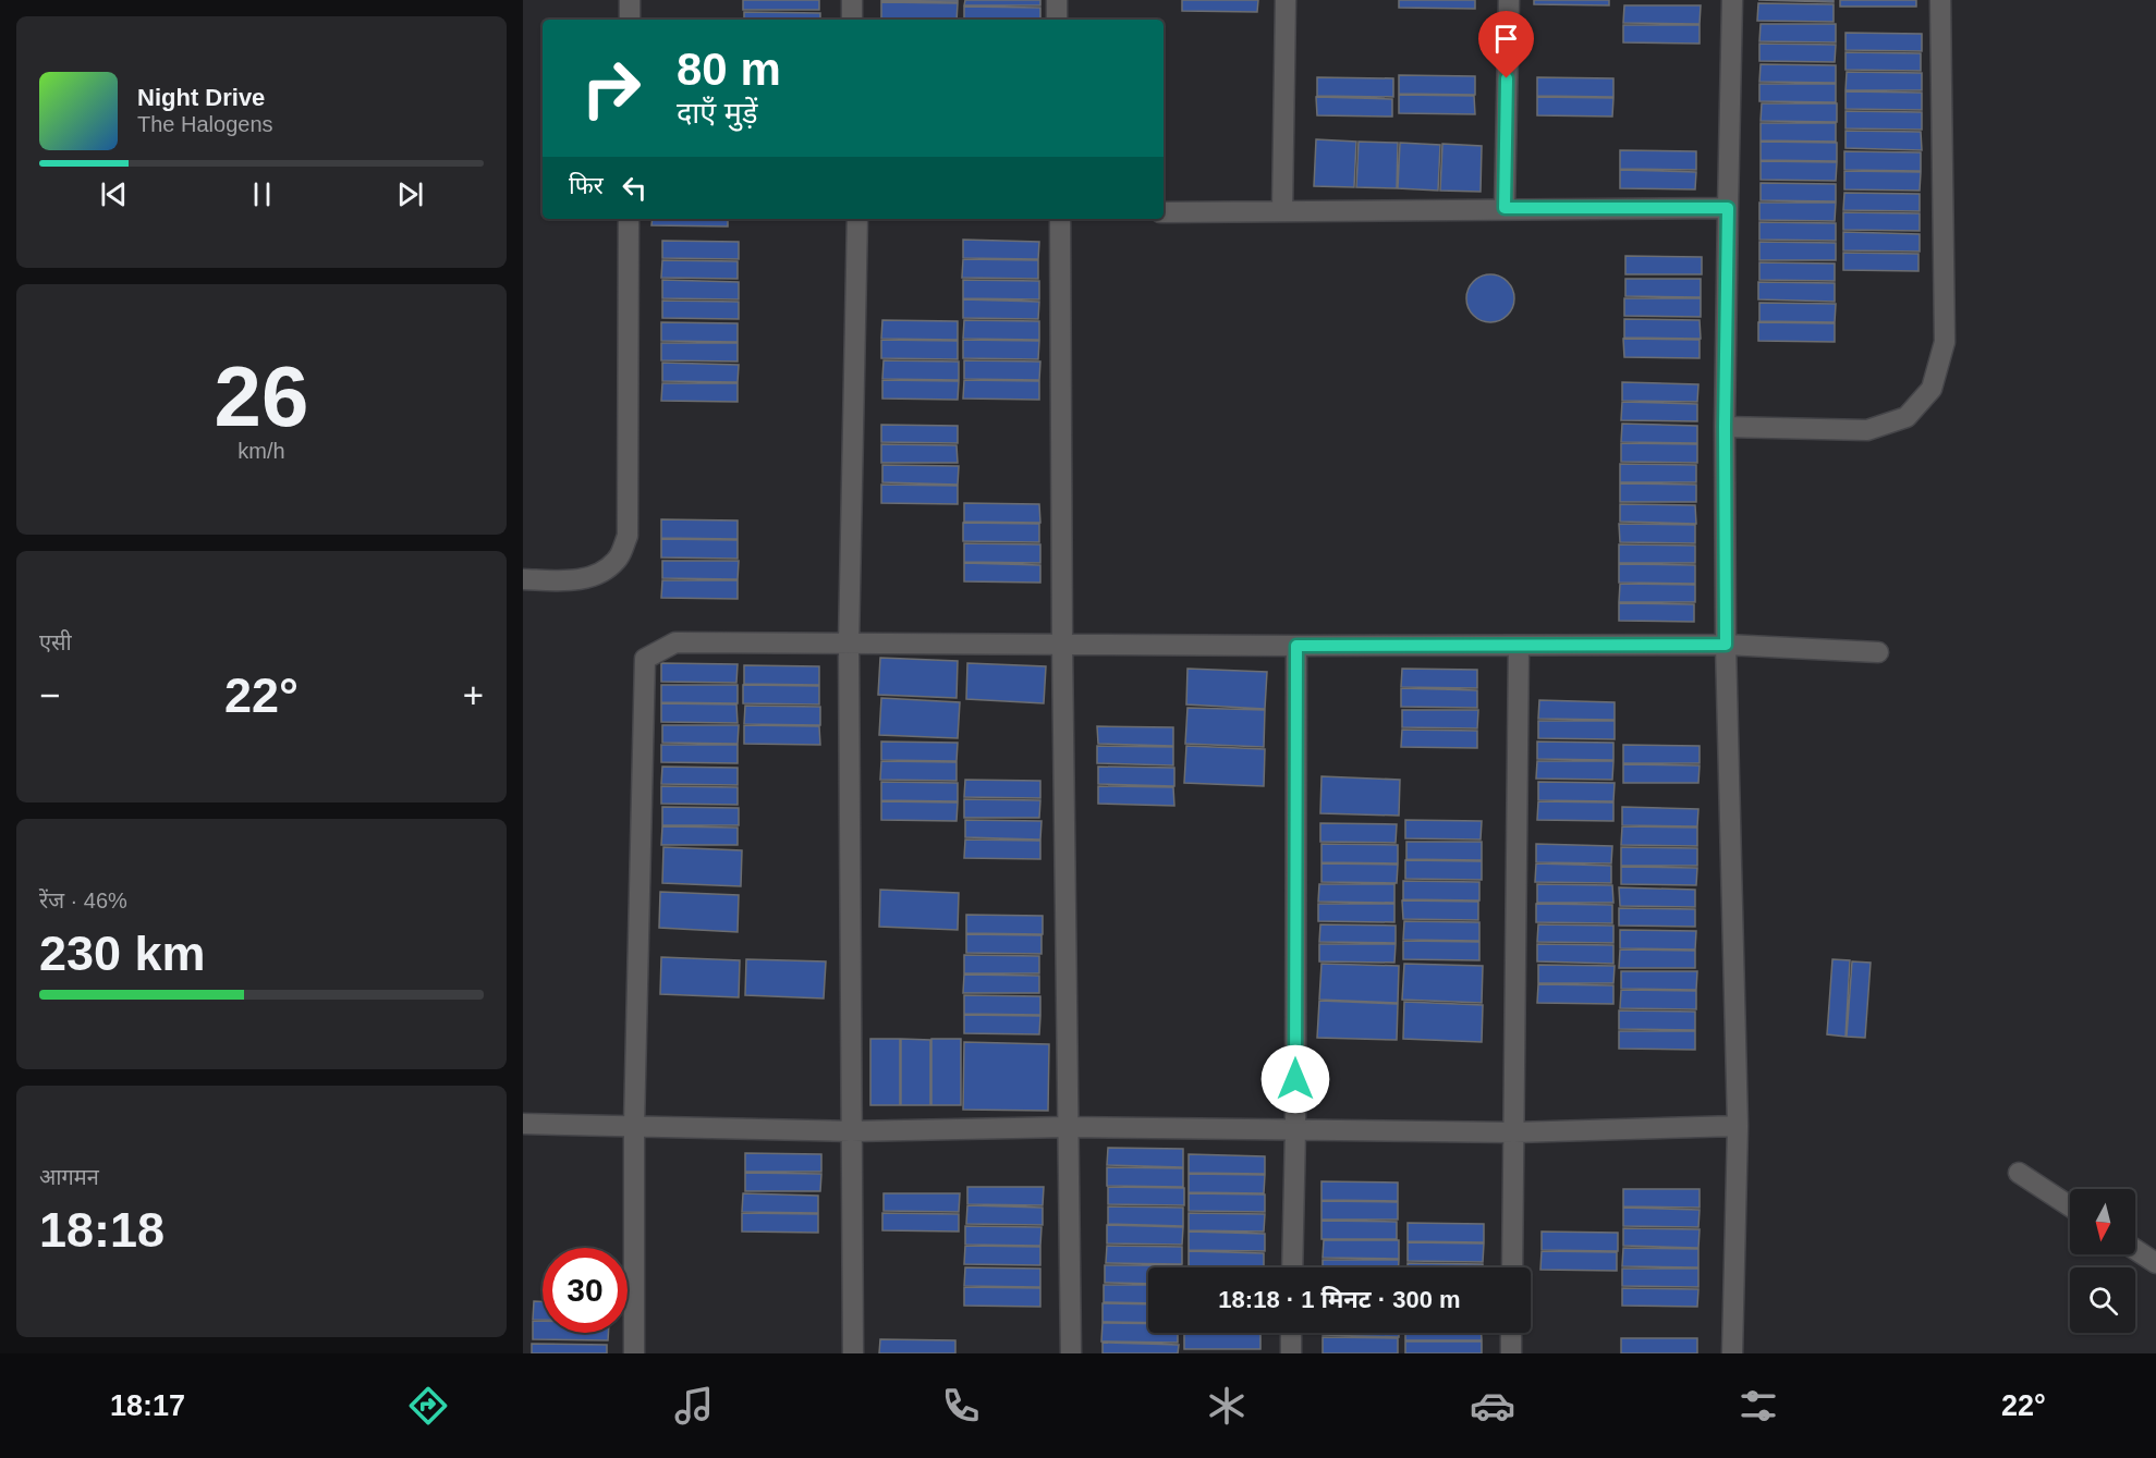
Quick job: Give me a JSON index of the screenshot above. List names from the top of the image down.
{
  "north": "bottom",
  "page": {
    "turn": ["80 m", "दाएँ मुड़ें"],
    "song": ["Night Drive", "The Halogens"],
    "then": "फिर",
    "tile": [
      ["26", "km/h"],
      "एसी",
      ["रेंज · 46%", "230 km"],
      ["आगमन", "18:18"]
    ],
    "heat": ["−", "22°", "+"],
    "limit": "30",
    "trip": "18:18 · 1 मिनट · 300 m",
    "tabs": ["18:17", "22°"]
  }
}
